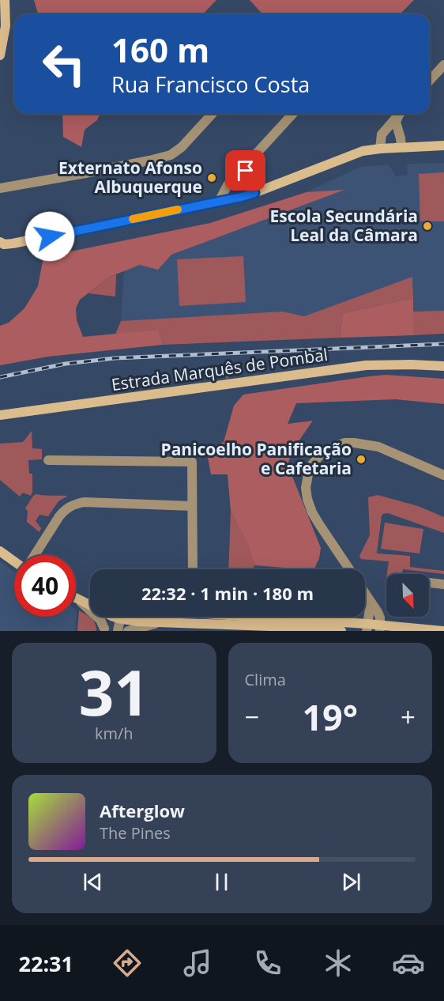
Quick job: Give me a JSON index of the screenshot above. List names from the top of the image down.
{
  "streets": {
    "street": ["Estrada Marquês de Pombal"]
  },
  "places": ["Externato Afonso Albuquerque", "Escola Secundária Leal da Câmara", "Panicoelho Panificação e Cafetaria"],
  "north": "bottom right",
  "page": {
    "turn": ["160 m", "Rua Francisco Costa"],
    "limit": "40",
    "trip": "22:32 · 1 min · 180 m",
    "tile": [
      ["31", "km/h"],
      "Clima"
    ],
    "heat": ["−", "19°", "+"],
    "song": ["Afterglow", "The Pines"],
    "tabs": "22:31"
  }
}
